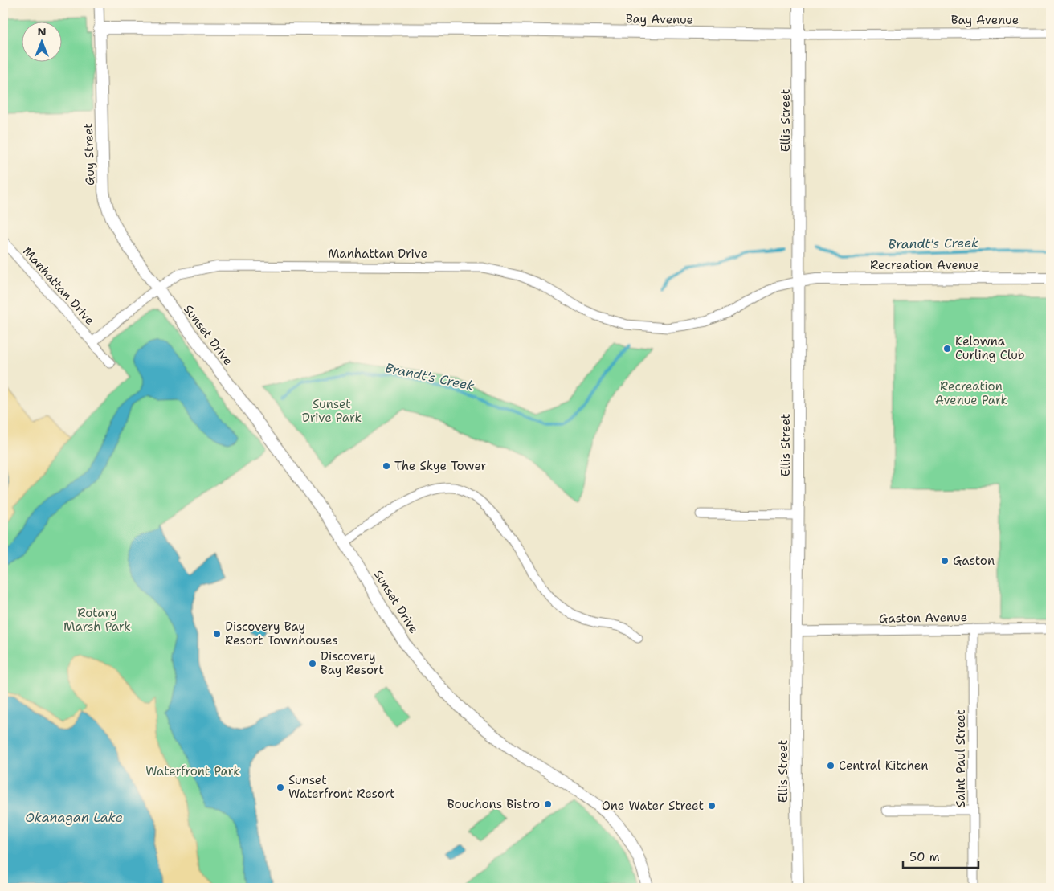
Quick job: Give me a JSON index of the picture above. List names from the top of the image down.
{
  "streets": {
    "street": [
      "Bay Avenue",
      "Ellis Street",
      "Guy Street",
      "Manhattan Drive",
      "Recreation Avenue",
      "Sunset Drive",
      "Gaston Avenue",
      "Saint Paul Street"
    ]
  },
  "crossings": [
    ["Bay Avenue", "Ellis Street"],
    ["Bay Avenue", "Guy Street"],
    ["Ellis Street", "Manhattan Drive"],
    ["Ellis Street", "Recreation Avenue"],
    ["Ellis Street", "Gaston Avenue"],
    ["Guy Street", "Manhattan Drive"],
    ["Guy Street", "Sunset Drive"],
    ["Manhattan Drive", "Recreation Avenue"],
    ["Manhattan Drive", "Sunset Drive"],
    ["Gaston Avenue", "Saint Paul Street"]
  ],
  "water": ["Brandt's Creek", "Okanagan Lake"],
  "parks": [
    "Recreation Avenue Park",
    "Sunset Drive Park",
    "Rotary Marsh Park",
    "Waterfront Park"
  ],
  "places": [
    "Kelowna Curling Club",
    "The Skye Tower",
    "Gaston",
    "Discovery Bay Resort Townhouses",
    "Discovery Bay Resort",
    "Central Kitchen",
    "Sunset Waterfront Resort",
    "Bouchons Bistro",
    "One Water Street"
  ],
  "scale_bar": "50 m",
  "north": "top"
}
